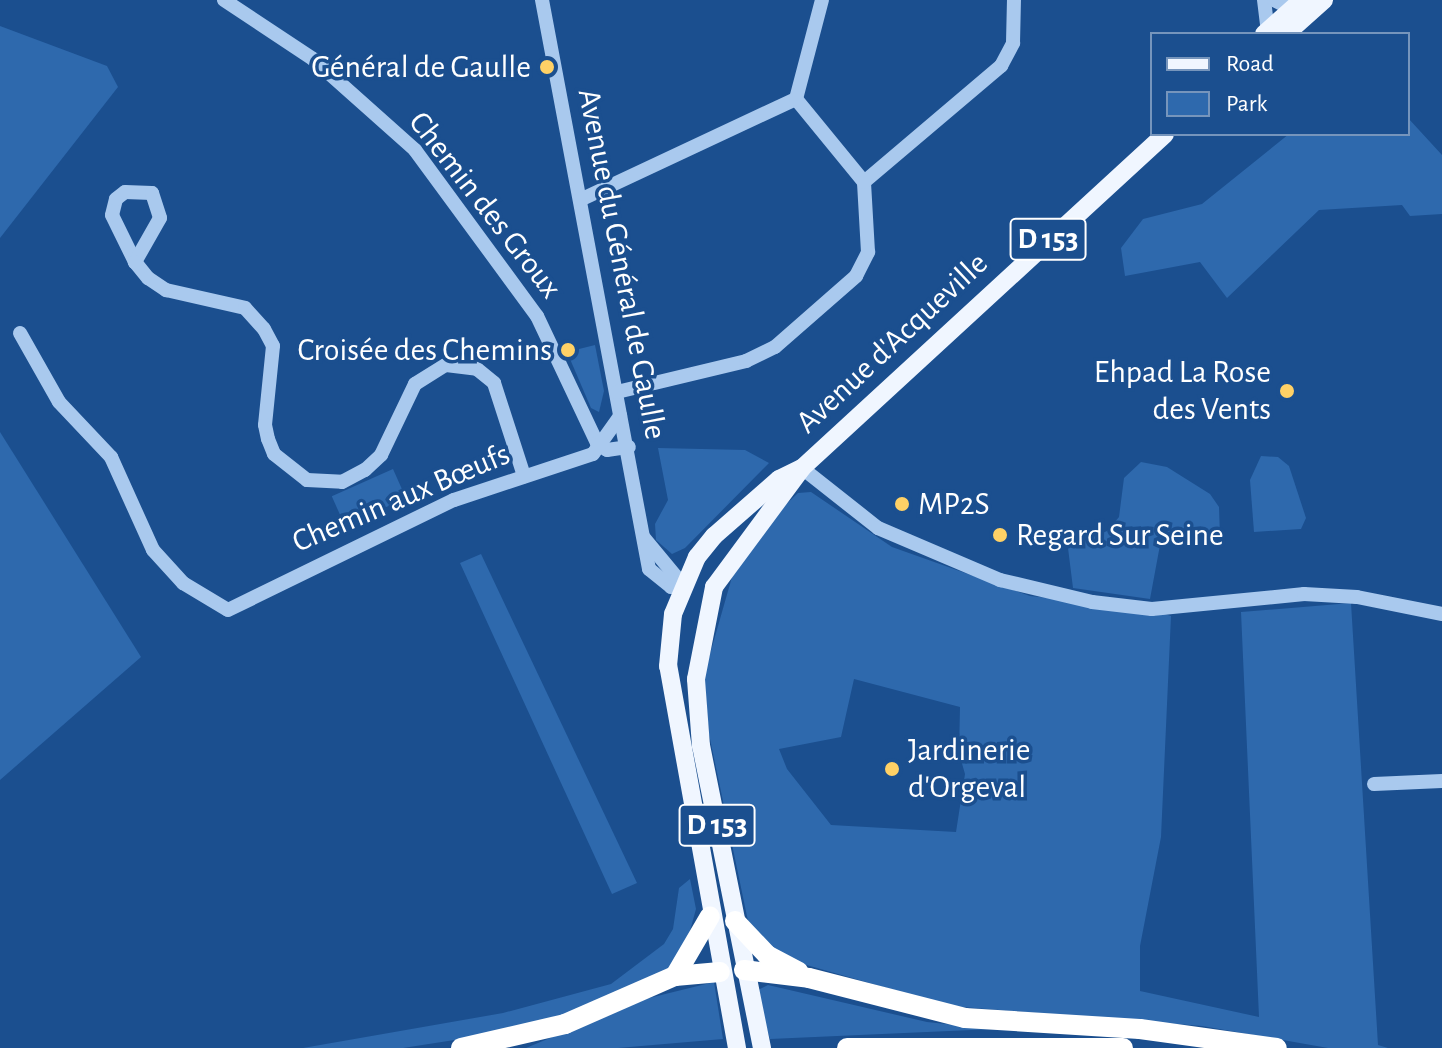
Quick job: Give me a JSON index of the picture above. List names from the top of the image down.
{
  "streets": {
    "main road": ["D 153", "Avenue d'Acqueville"],
    "street": ["Chemin des Groux", "Avenue du Général de Gaulle", "Chemin aux Bœufs"]
  },
  "crossings": [
    ["Chemin des Groux", "Chemin aux Bœufs"],
    ["D 153", "Avenue du Général de Gaulle"],
    ["D 153", "Avenue d'Acqueville"],
    ["Avenue du Général de Gaulle", "Chemin aux Bœufs"]
  ],
  "places": [
    "Général de Gaulle",
    "Croisée des Chemins",
    "Ehpad La Rose des Vents",
    "MP2S",
    "Regard Sur Seine",
    "Jardinerie d'Orgeval"
  ],
  "legend": ["Road", "Park"]
}
